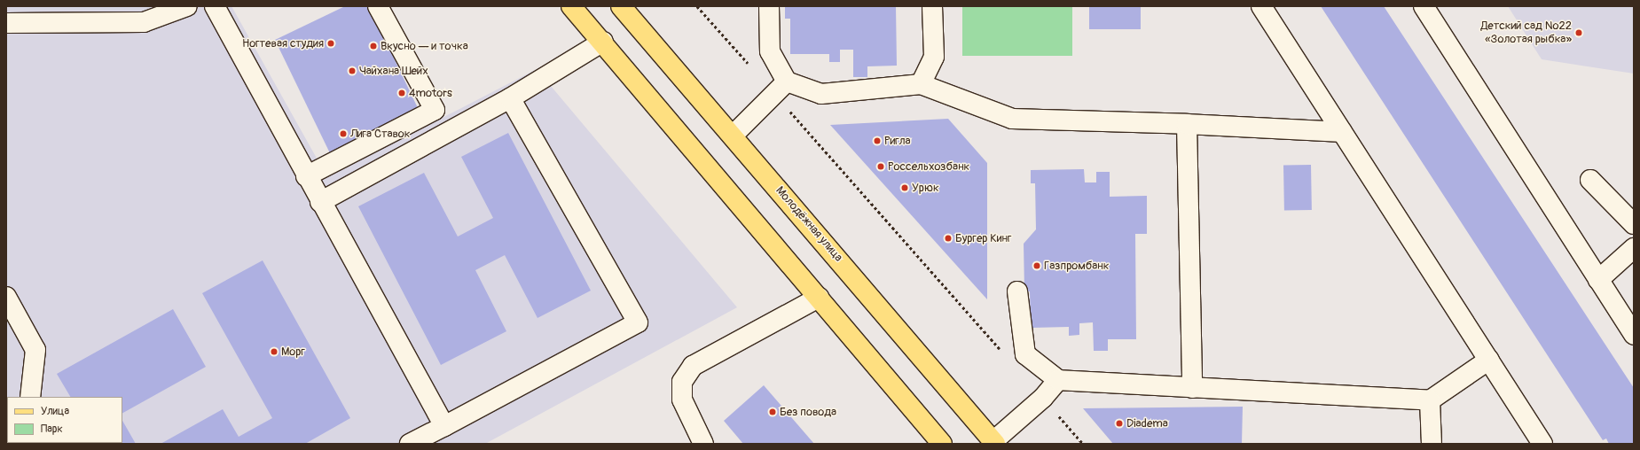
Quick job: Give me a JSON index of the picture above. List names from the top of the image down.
{
  "streets": {
    "main road": ["Молодёжная улица"]
  },
  "places": [
    "Детский сад №22 «Золотая рыбка»",
    "Ногтевая студия",
    "Вкусно — и точка",
    "Чайхана Шейх",
    "4motors",
    "Лига Ставок",
    "Ригла",
    "Россельхозбанк",
    "Урюк",
    "Бургер Кинг",
    "Газпромбанк",
    "Морг",
    "Без повода",
    "Diadema"
  ],
  "legend": ["Улица", "Парк"]
}
